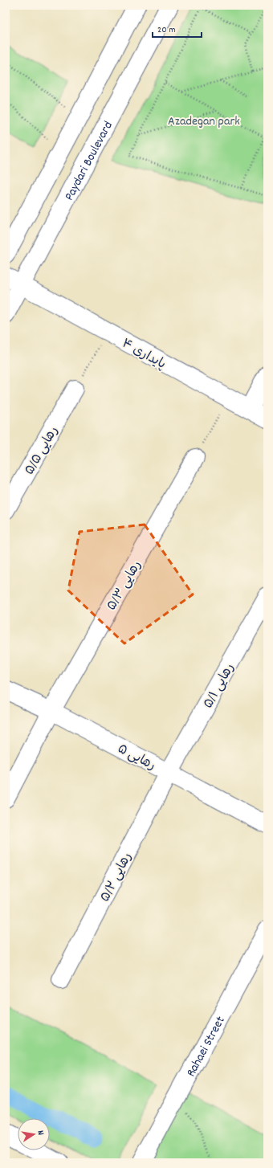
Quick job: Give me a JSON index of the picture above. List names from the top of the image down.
{
  "streets": {
    "street": [
      "Paydari Boulevard",
      "پایداری ۴",
      "رهایی ۵/۵",
      "رهایی ۵/۳",
      "رهایی ۵/۱",
      "رهایی ۵",
      "رهایی ۵/۲",
      "Rahaei Street"
    ]
  },
  "crossings": [
    ["Paydari Boulevard", "پایداری ۴"],
    ["رهایی ۵/۳", "رهایی ۵"],
    ["رهایی ۵/۱", "رهایی ۵"],
    ["رهایی ۵/۱", "رهایی ۵/۲"],
    ["رهایی ۵", "رهایی ۵/۲"]
  ],
  "parks": ["Azadegan park"],
  "scale_bar": "20 m",
  "north": "right"
}
